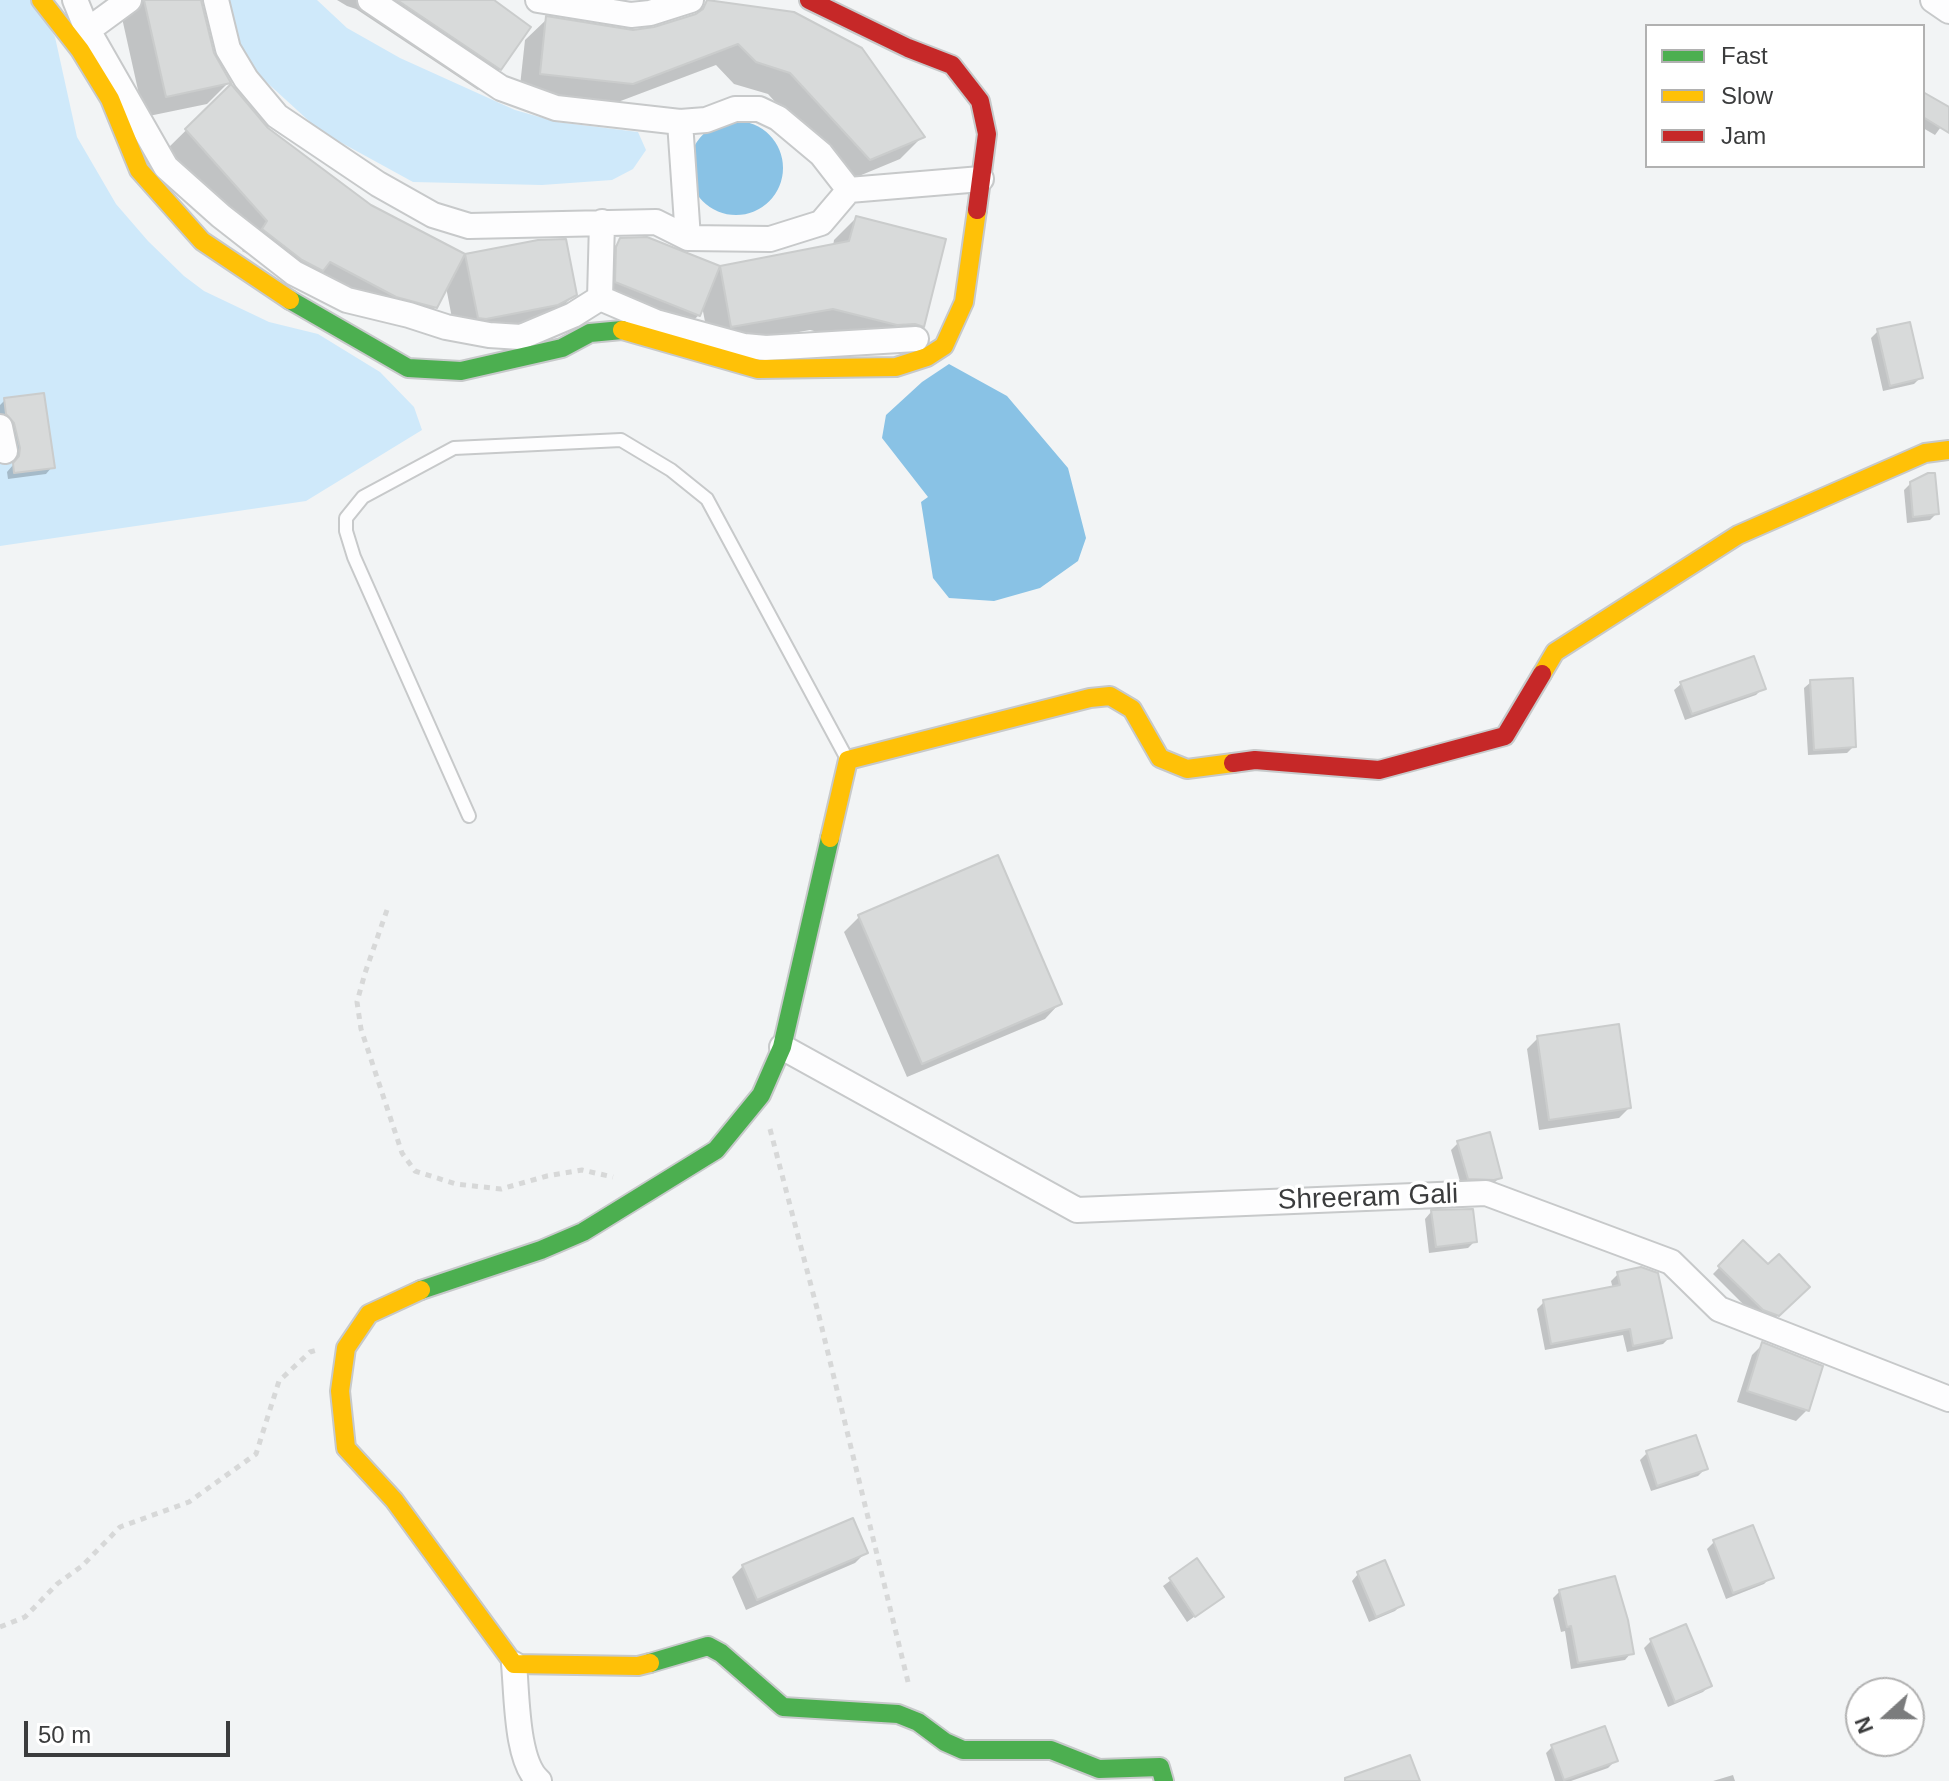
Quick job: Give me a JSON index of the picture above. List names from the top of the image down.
{
  "streets": {
    "street": ["Shreeram Gali"]
  },
  "legend": ["Fast", "Slow", "Jam"],
  "scale_bar": "50 m",
  "north": "left"
}
